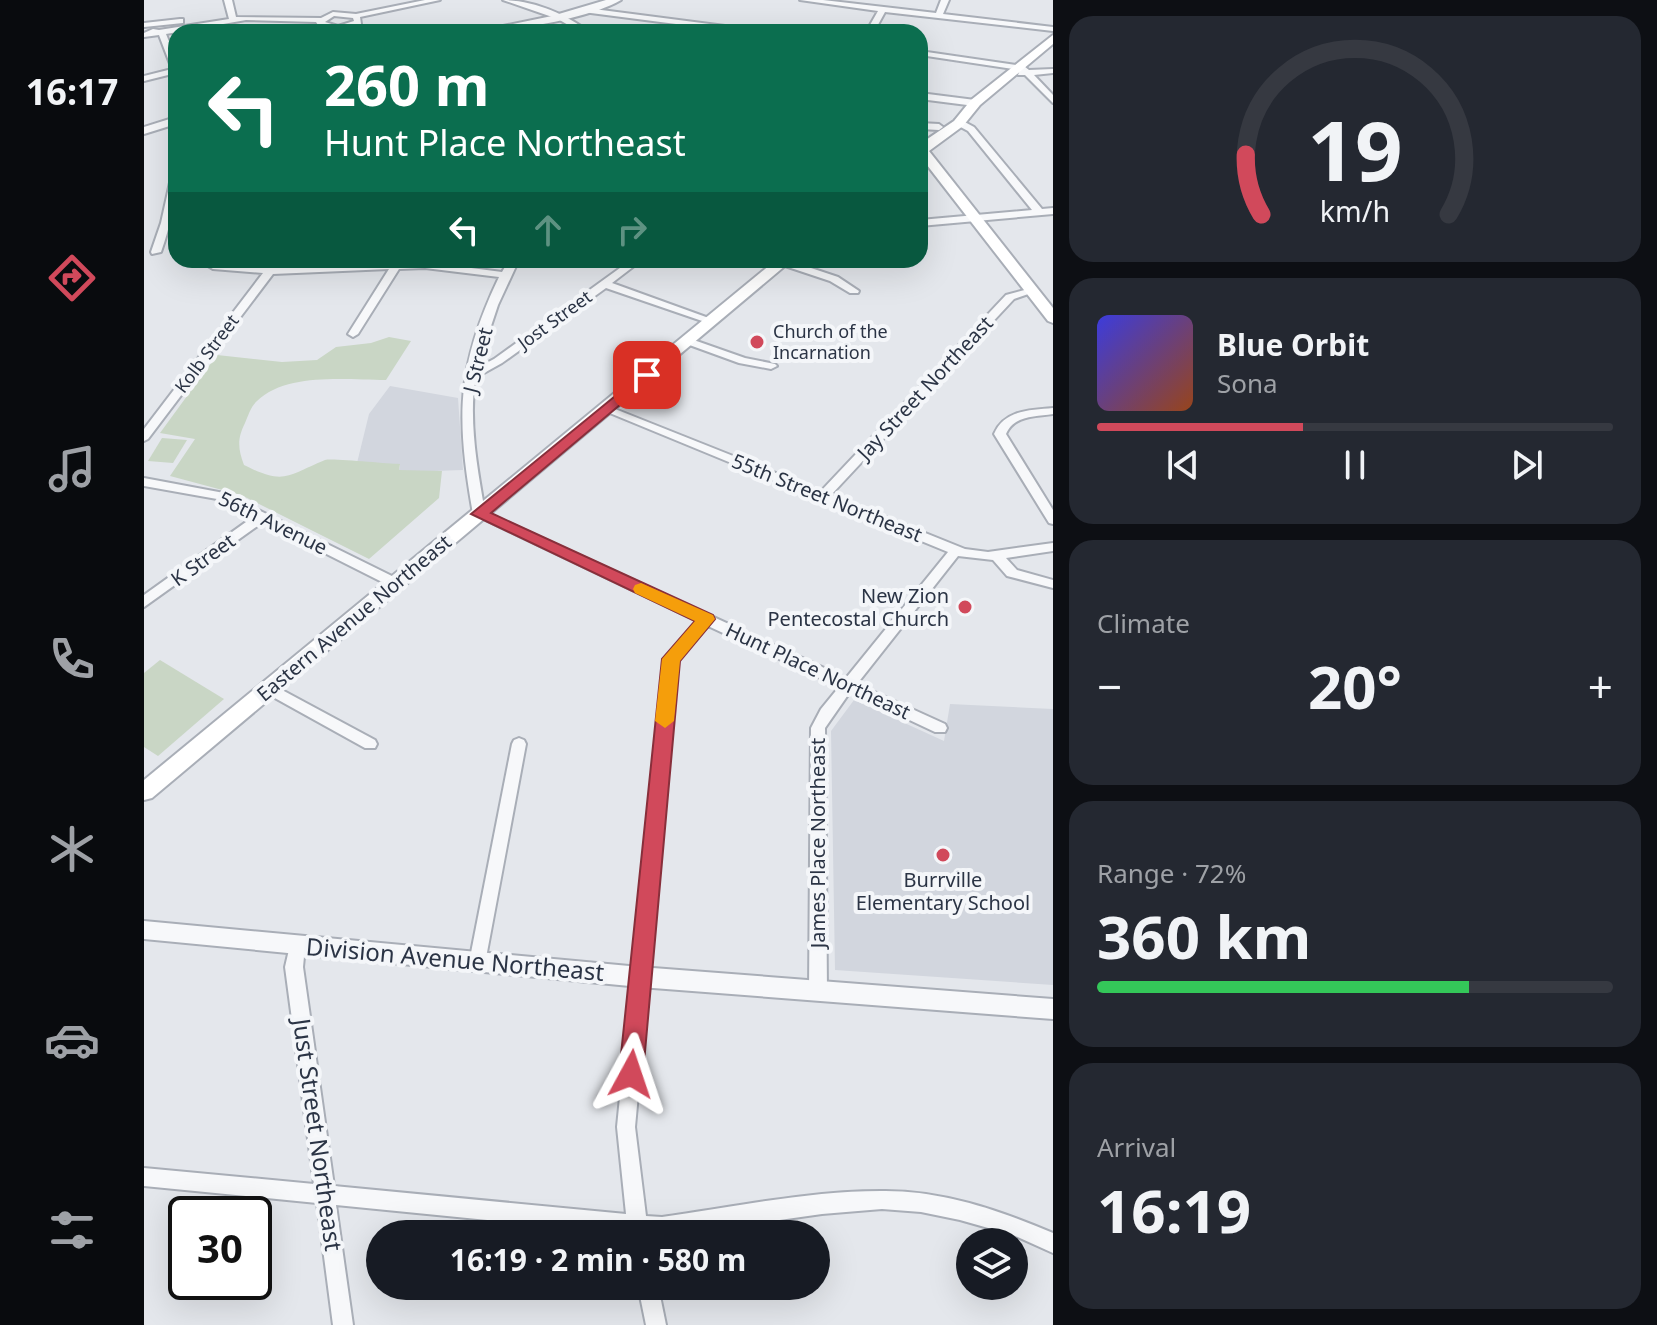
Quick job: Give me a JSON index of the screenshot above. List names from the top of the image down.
{
  "streets": {
    "main road": ["Eastern Avenue Northeast"],
    "street": [
      "Jost Street",
      "Kolb Street",
      "J Street",
      "Jay Street Northeast",
      "55th Street Northeast",
      "56th Avenue",
      "K Street",
      "Hunt Place Northeast",
      "James Place Northeast",
      "Division Avenue Northeast",
      "Just Street Northeast"
    ]
  },
  "crossings": [
    ["Jost Street", "J Street"],
    ["J Street", "Eastern Avenue Northeast"],
    ["J Street", "Hunt Place Northeast"],
    ["Jay Street Northeast", "55th Street Northeast"],
    ["55th Street Northeast", "Eastern Avenue Northeast"],
    ["55th Street Northeast", "James Place Northeast"],
    ["56th Avenue", "K Street"],
    ["56th Avenue", "Eastern Avenue Northeast"],
    ["Eastern Avenue Northeast", "Hunt Place Northeast"],
    ["Hunt Place Northeast", "James Place Northeast"],
    ["James Place Northeast", "Division Avenue Northeast"],
    ["Division Avenue Northeast", "Just Street Northeast"]
  ],
  "places": ["Church of the Incarnation", "New Zion Pentecostal Church", "Burrville Elementary School"],
  "page": {
    "tabs": "16:17",
    "turn": ["260 m", "Hunt Place Northeast"],
    "song": ["Blue Orbit", "Sona"],
    "tile": [
      "Climate",
      ["Range · 72%", "360 km"],
      ["Arrival", "16:19"]
    ],
    "heat": ["−", "20°", "+"],
    "limit": "30",
    "trip": "16:19 · 2 min · 580 m",
    "gauge": ["19", "km/h"]
  }
}
